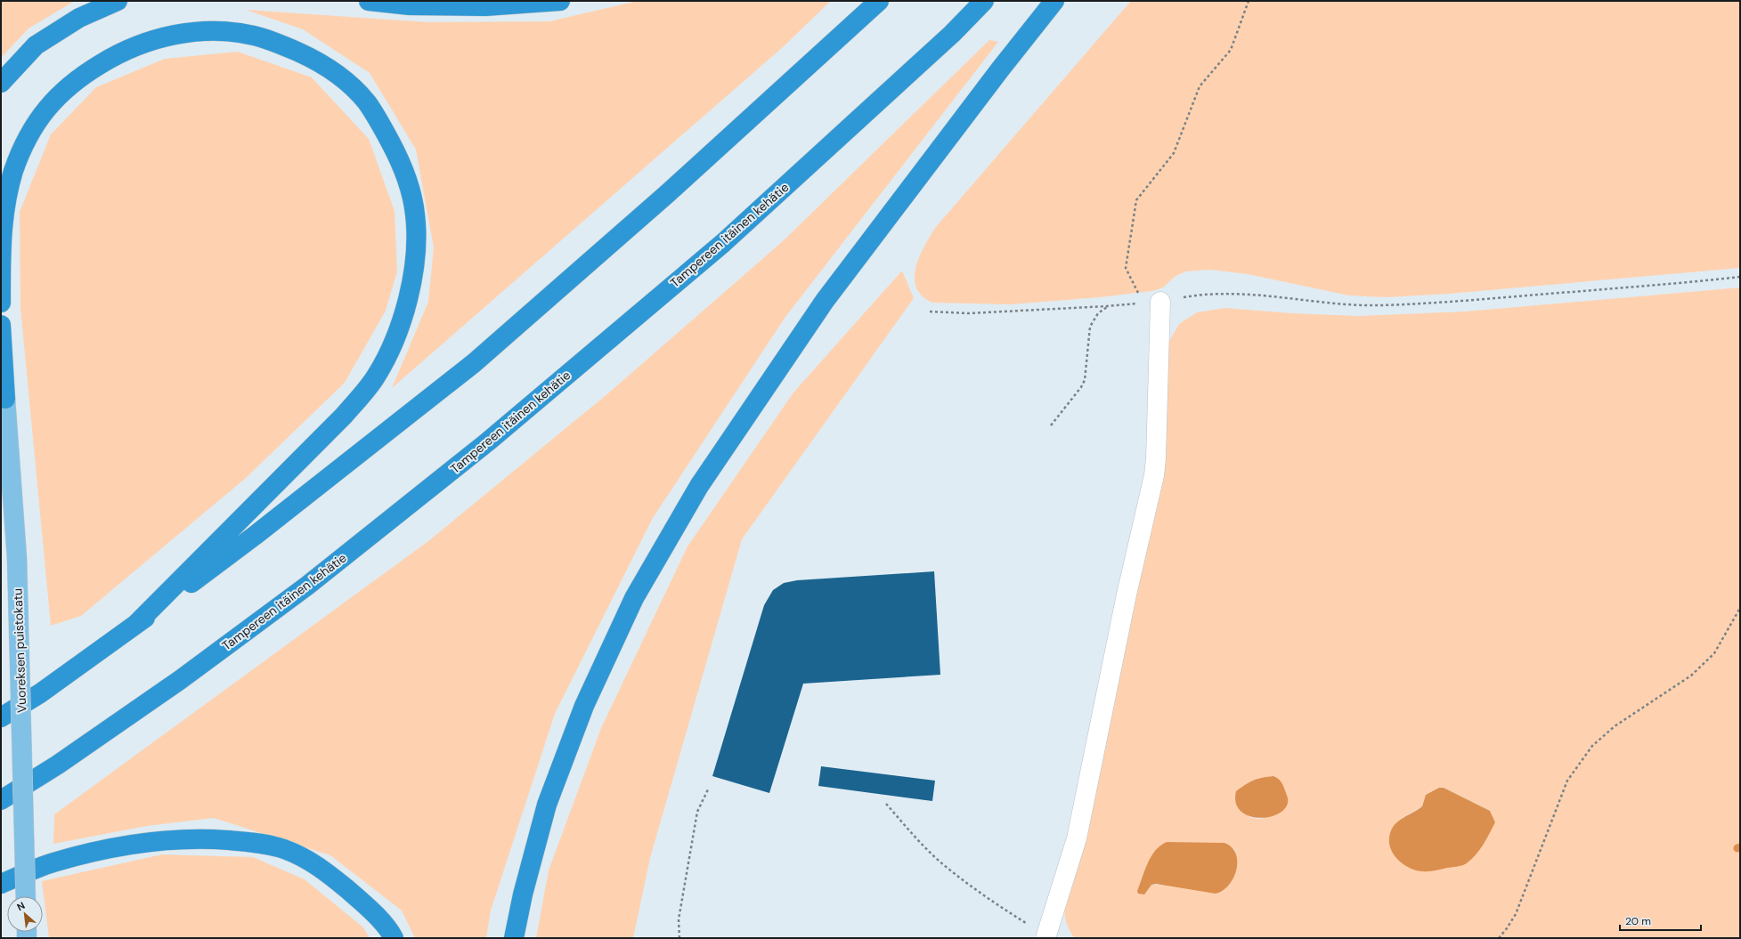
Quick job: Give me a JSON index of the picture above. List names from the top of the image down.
{
  "streets": {
    "highway": ["Tampereen itäinen kehätie"],
    "main road": ["Vuoreksen puistokatu"]
  },
  "scale_bar": "20 m",
  "north": "top left"
}
